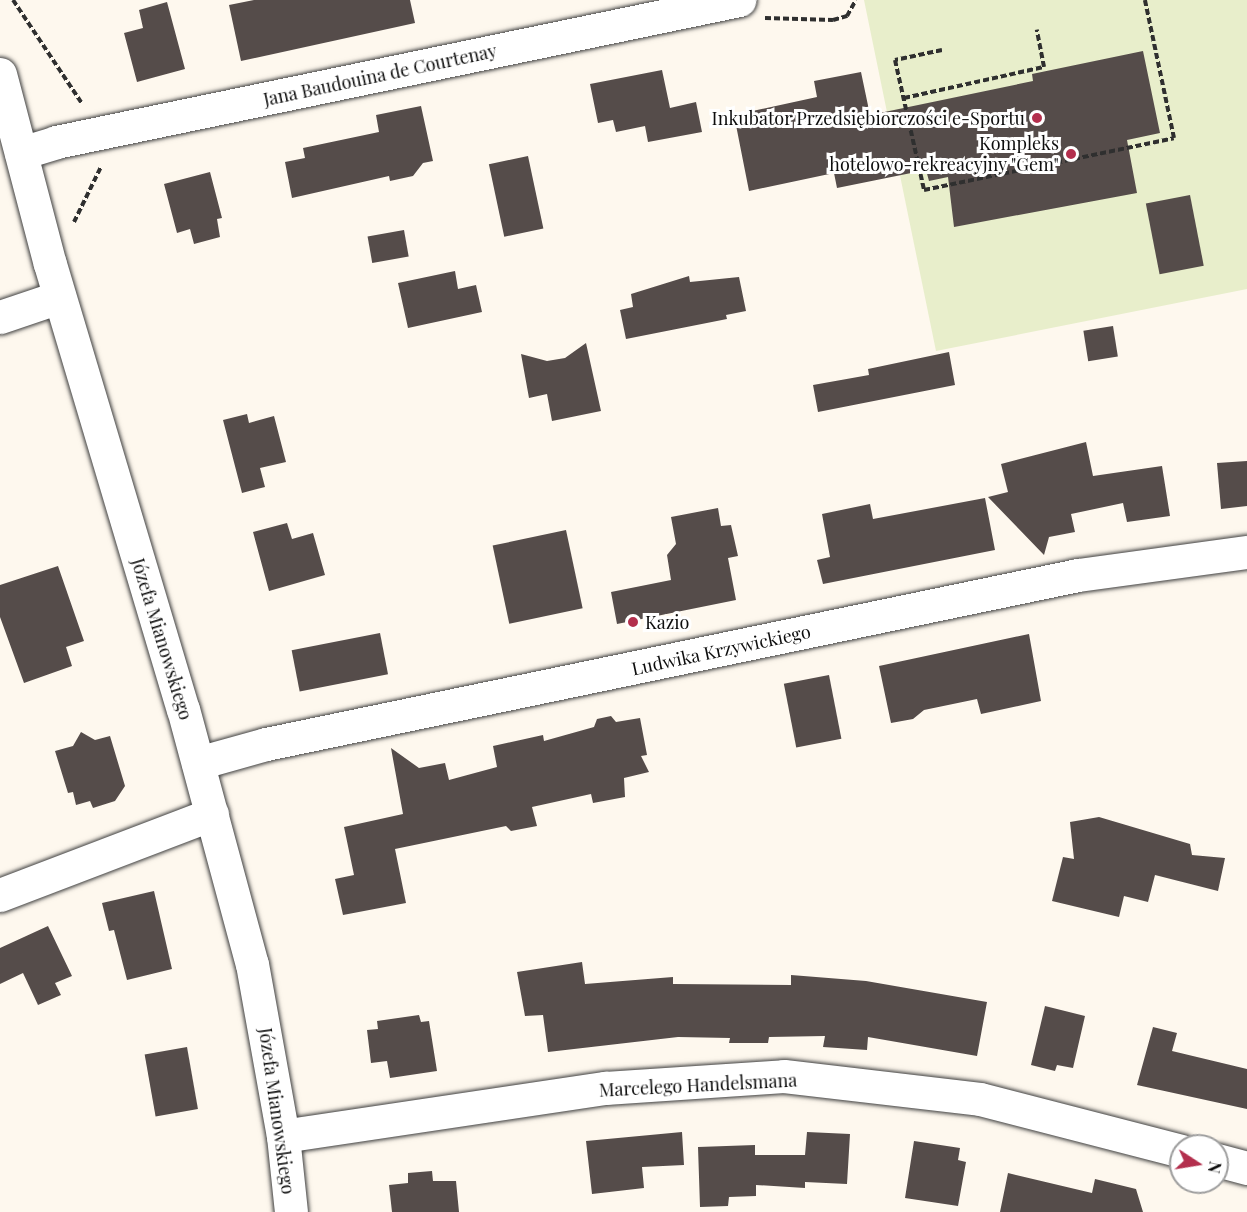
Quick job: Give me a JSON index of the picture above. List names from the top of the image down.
{
  "streets": {
    "street": [
      "Jana Baudouina de Courtenay",
      "Józefa Mianowskiego",
      "Ludwika Krzywickiego",
      "Marcelego Handelsmana"
    ]
  },
  "crossings": [
    ["Jana Baudouina de Courtenay", "Józefa Mianowskiego"],
    ["Józefa Mianowskiego", "Ludwika Krzywickiego"],
    ["Józefa Mianowskiego", "Marcelego Handelsmana"]
  ],
  "places": ["Inkubator Przedsiębiorczości e-Sportu", "Kompleks hotelowo-rekreacyjny \"Gem\"", "Kazio"],
  "north": "right"
}
